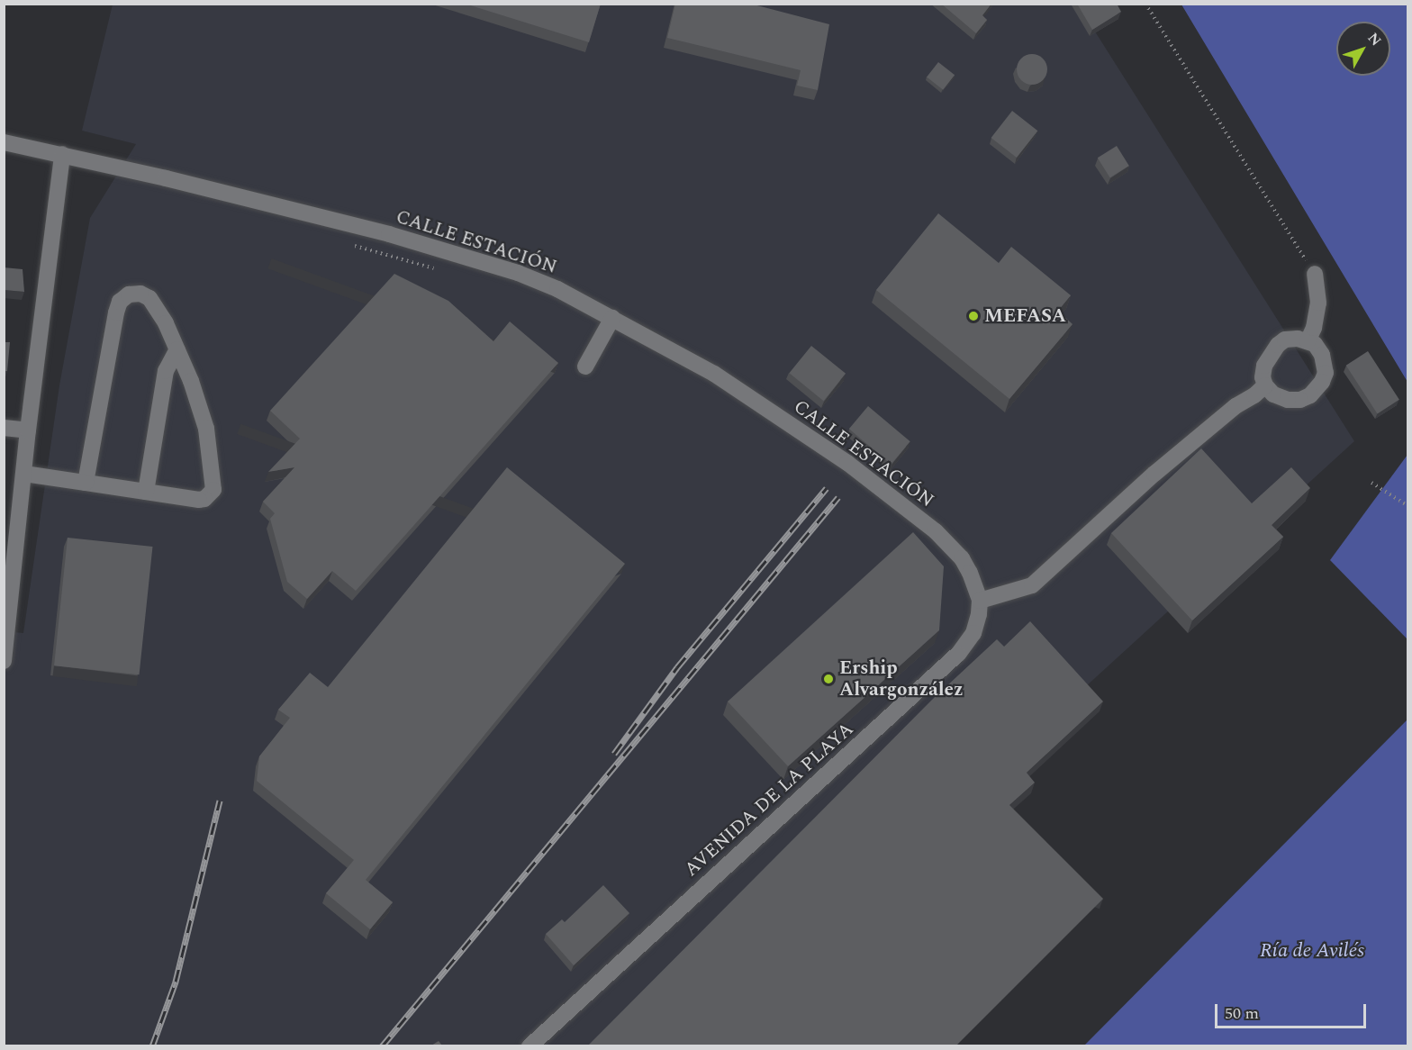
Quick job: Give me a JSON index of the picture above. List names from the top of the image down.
{
  "streets": {
    "street": ["CALLE ESTACIÓN", "AVENIDA DE LA PLAYA"]
  },
  "crossings": [
    ["CALLE ESTACIÓN", "AVENIDA DE LA PLAYA"]
  ],
  "water": ["Ría de Avilés"],
  "places": ["MEFASA", "Ership Alvargonzález"],
  "scale_bar": "50 m",
  "north": "top right"
}
